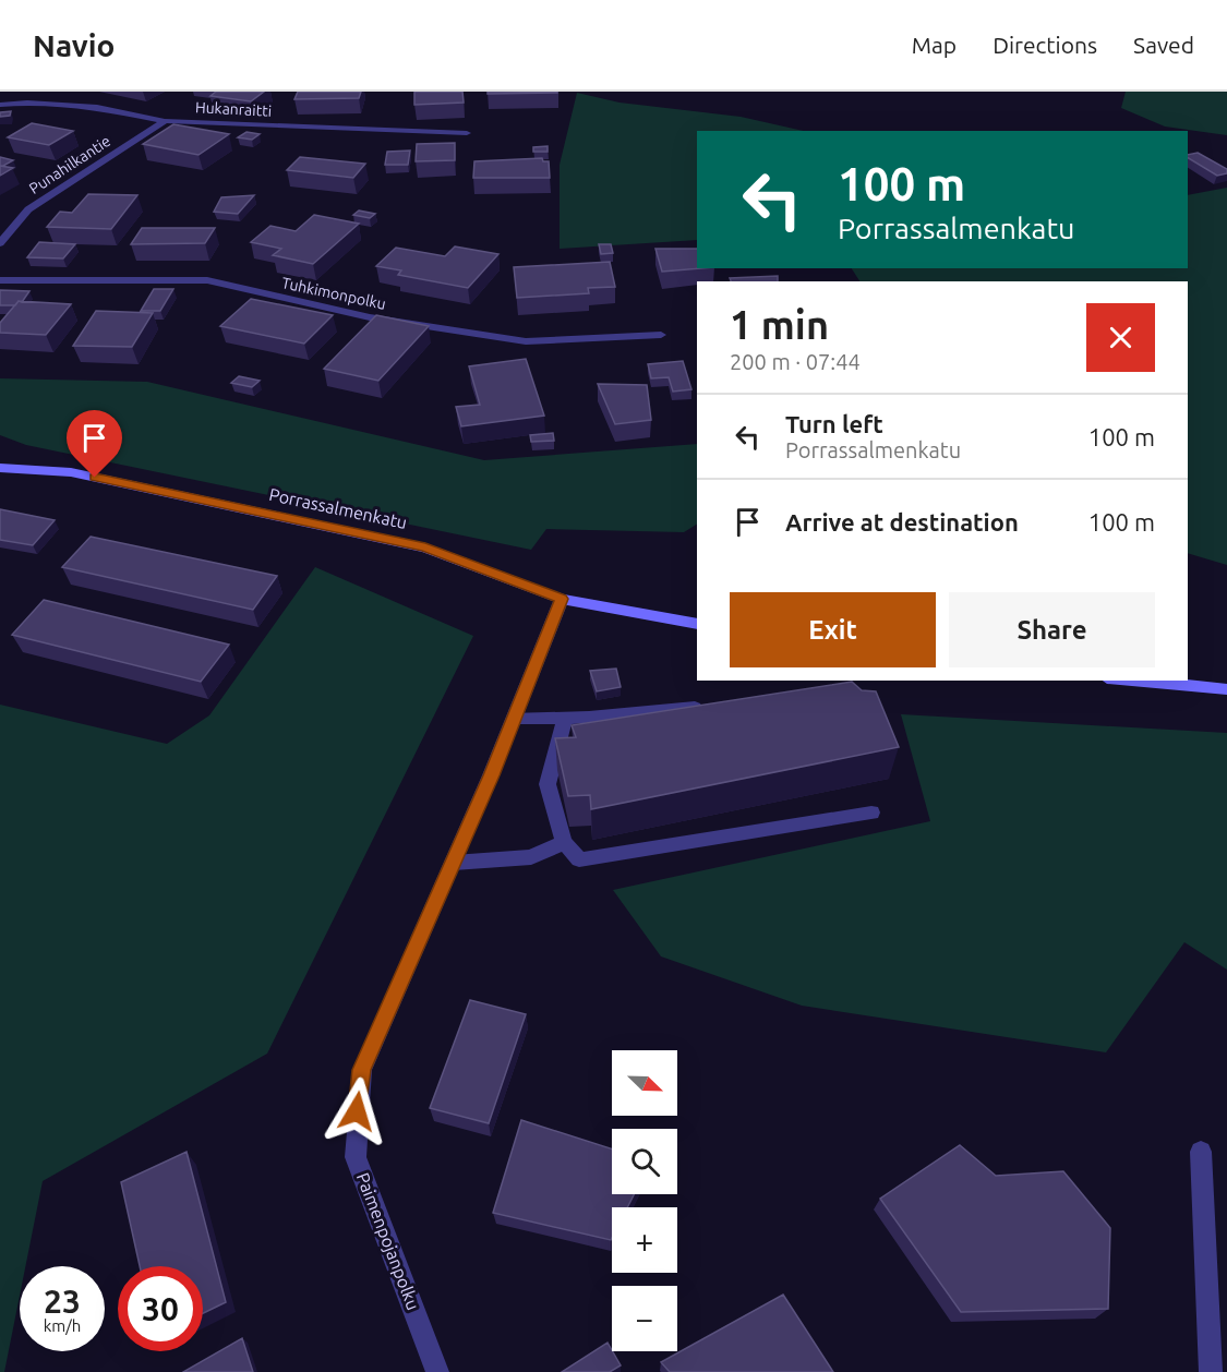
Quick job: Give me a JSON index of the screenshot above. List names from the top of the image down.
{
  "streets": {
    "street": [
      "Hukanraitti",
      "Punahilkantie",
      "Tuhkimonpolku",
      "Porrassalmenkatu",
      "Paimenpojanpolku"
    ]
  },
  "crossings": [
    ["Hukanraitti", "Punahilkantie"],
    ["Porrassalmenkatu", "Paimenpojanpolku"]
  ],
  "north": "bottom right",
  "page": {
    "header": "Navio",
    "nav": ["Map", "Directions", "Saved"],
    "turn": ["100 m", "Porrassalmenkatu"],
    "heading": ["1 min", "200 m · 07:44"],
    "list": [
      {
        "name": "Turn left",
        "note": "Porrassalmenkatu",
        "value": "100 m"
      },
      {
        "name": "Arrive at destination",
        "value": "100 m"
      }
    ],
    "buttons": ["Exit", "Share"],
    "map_buttons": ["+", "−"],
    "speed": "23 km/h",
    "limit": "30"
  }
}
